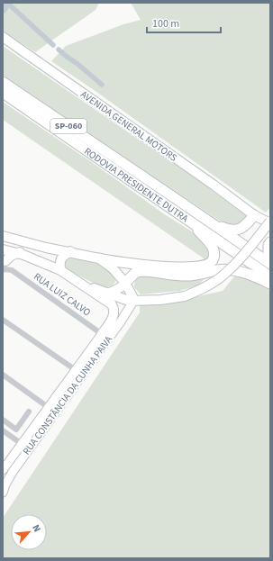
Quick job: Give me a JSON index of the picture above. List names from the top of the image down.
{
  "streets": {
    "highway": ["SP-060", "RODOVIA PRESIDENTE DUTRA"],
    "main road": ["AVENIDA GENERAL MOTORS"],
    "street": ["RUA LUIZ CALVO", "RUA CONSTÂNCIA DA CUNHA PAIVA"]
  },
  "crossings": [
    ["RUA LUIZ CALVO", "RUA CONSTÂNCIA DA CUNHA PAIVA"]
  ],
  "scale_bar": "100 m",
  "north": "top right"
}
